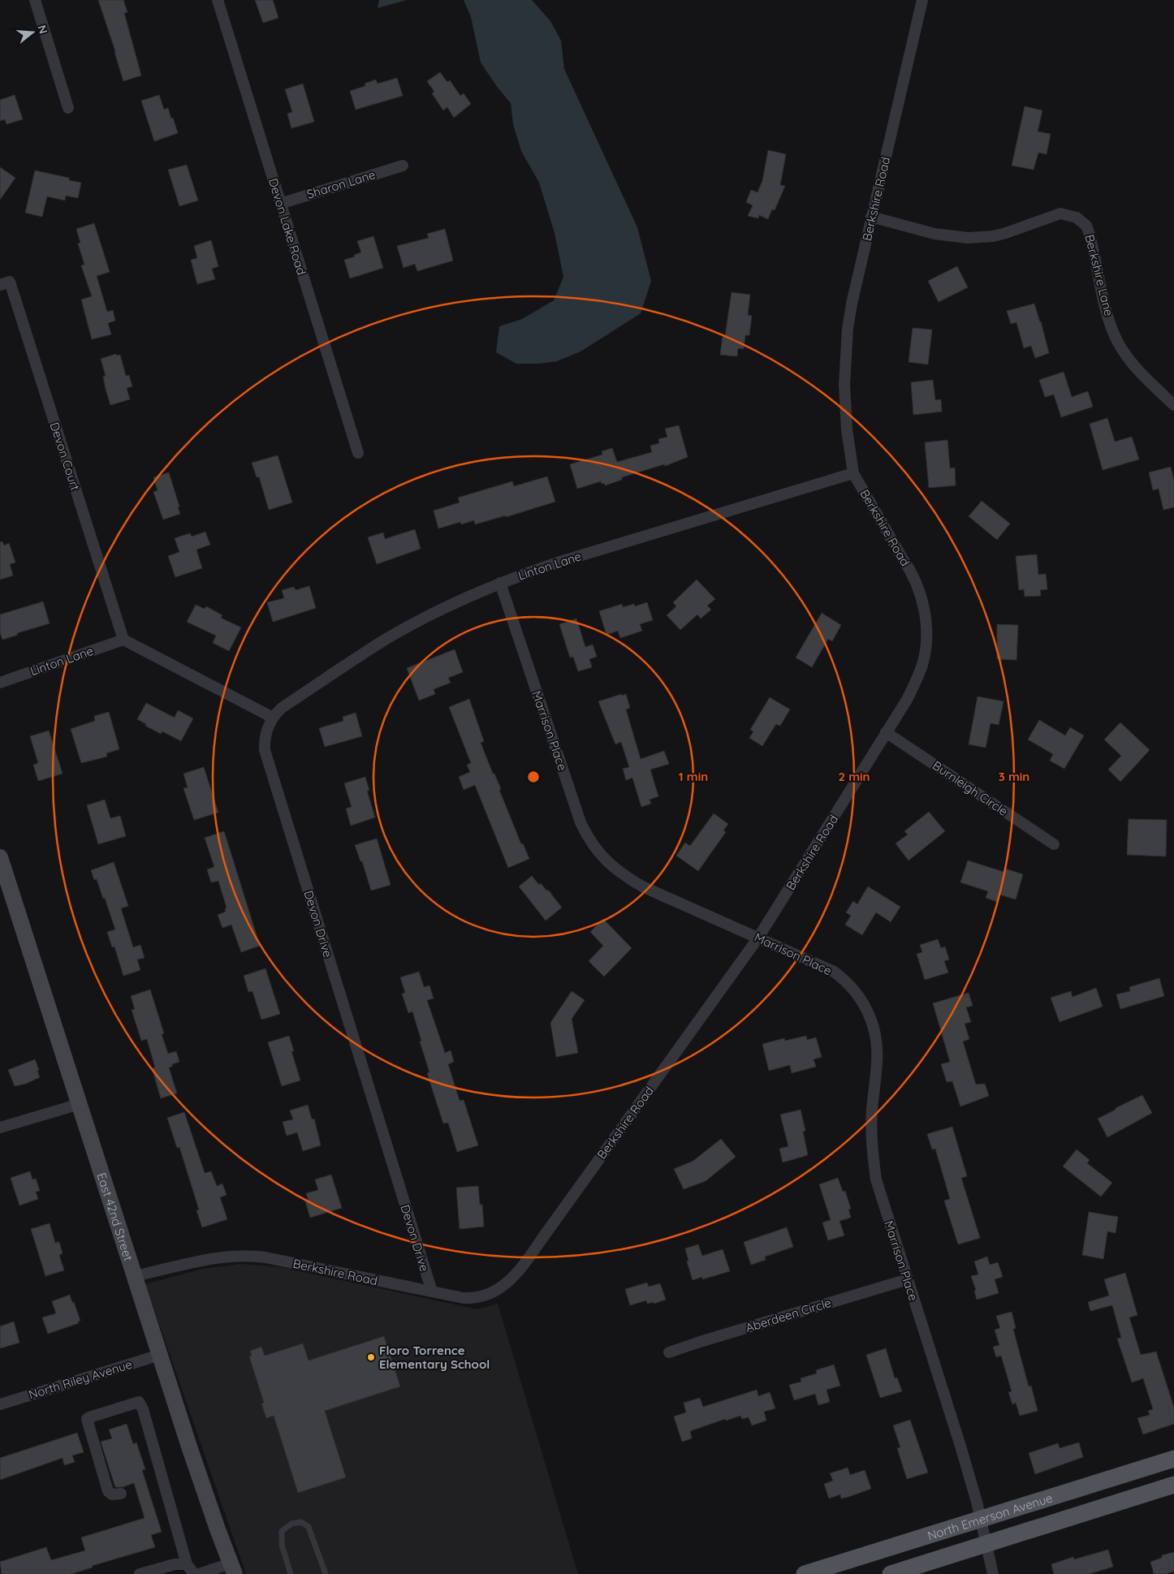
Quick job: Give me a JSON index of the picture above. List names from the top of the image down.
{
  "streets": {
    "main road": ["North Emerson Avenue"],
    "street": [
      "Sharon Lane",
      "Berkshire Road",
      "Devon Lake Road",
      "Berkshire Lane",
      "Devon Court",
      "Linton Lane",
      "Marrison Place",
      "Burnleigh Circle",
      "Devon Drive",
      "East 42nd Street",
      "Aberdeen Circle",
      "North Riley Avenue"
    ]
  },
  "crossings": [
    ["Sharon Lane", "Devon Lake Road"],
    ["Berkshire Road", "Berkshire Lane"],
    ["Berkshire Road", "Linton Lane"],
    ["Berkshire Road", "Marrison Place"],
    ["Berkshire Road", "Burnleigh Circle"],
    ["Berkshire Road", "Devon Drive"],
    ["Berkshire Road", "East 42nd Street"],
    ["Devon Court", "Linton Lane"],
    ["Linton Lane", "Marrison Place"],
    ["Linton Lane", "Devon Drive"],
    ["Marrison Place", "Aberdeen Circle"],
    ["Marrison Place", "North Emerson Avenue"],
    ["East 42nd Street", "North Riley Avenue"]
  ],
  "places": ["Floro Torrence Elementary School"],
  "north": "right",
  "rings": ["1 min", "2 min", "3 min"]
}
